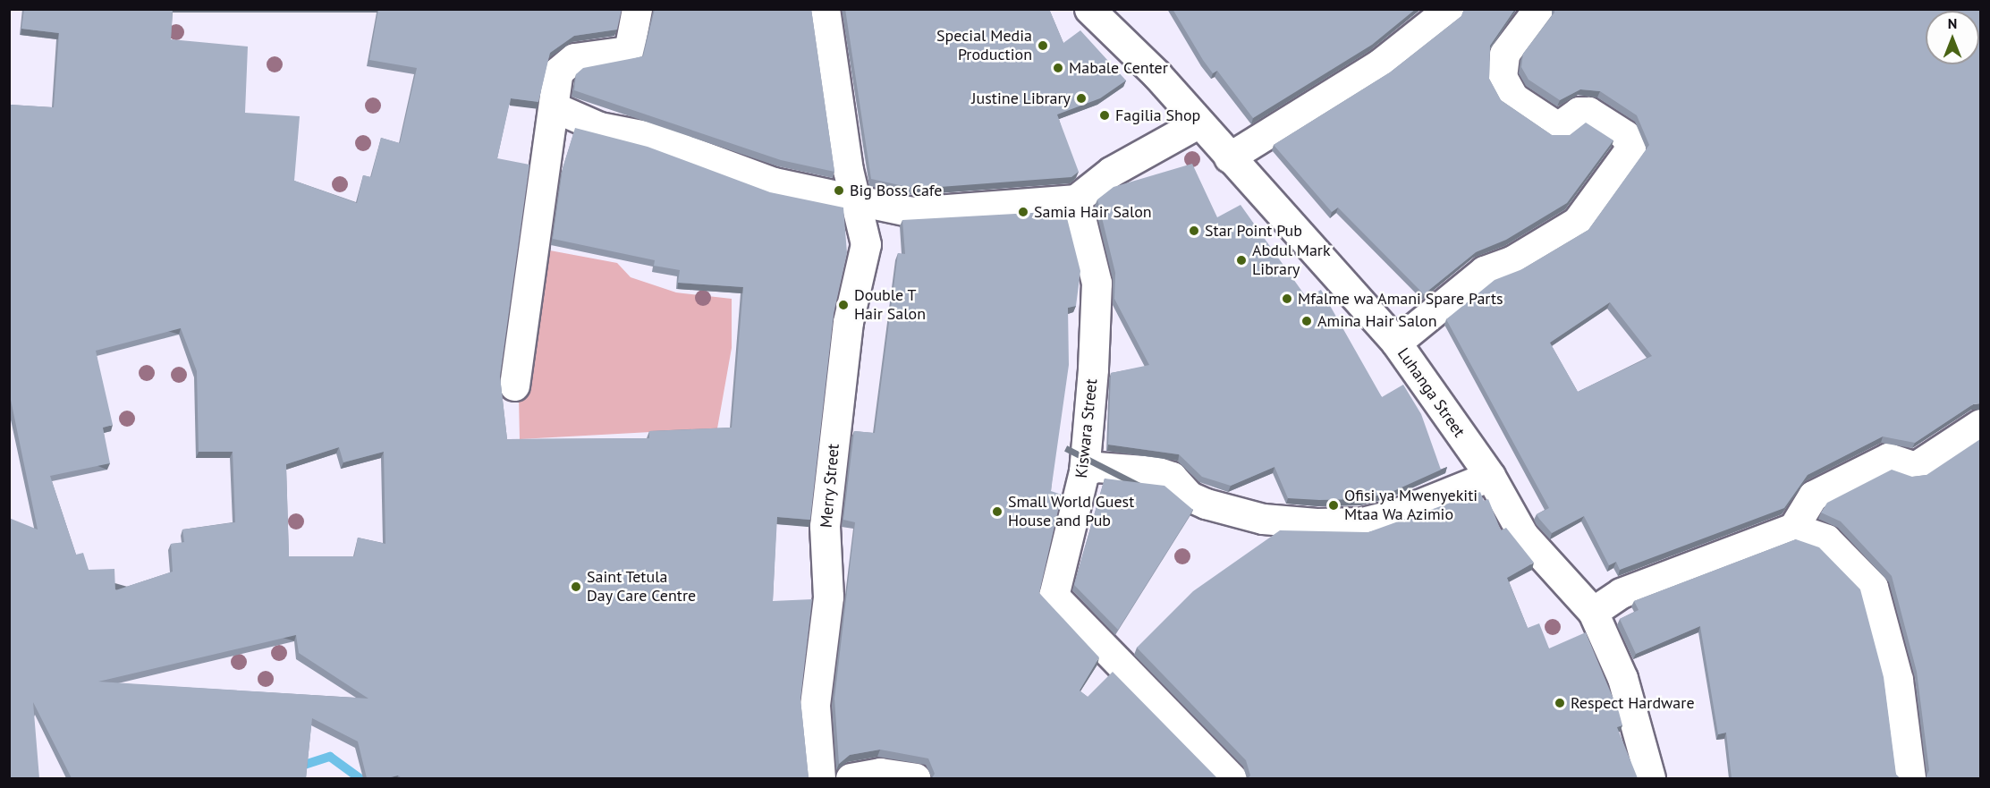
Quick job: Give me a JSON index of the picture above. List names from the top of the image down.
{
  "streets": {
    "street": ["Luhanga Street", "Kiswara Street", "Merry Street"]
  },
  "places": [
    "Special Media Production",
    "Mabale Center",
    "Justine Library",
    "Fagilia Shop",
    "Big Boss Cafe",
    "Samia Hair Salon",
    "Star Point Pub",
    "Abdul Mark Library",
    "Mfalme wa Amani Spare Parts",
    "Double T Hair Salon",
    "Amina Hair Salon",
    "Ofisi ya Mwenyekiti Mtaa Wa Azimio",
    "Small World Guest House and Pub",
    "Saint Tetula Day Care Centre",
    "Respect Hardware"
  ],
  "north": "top"
}
